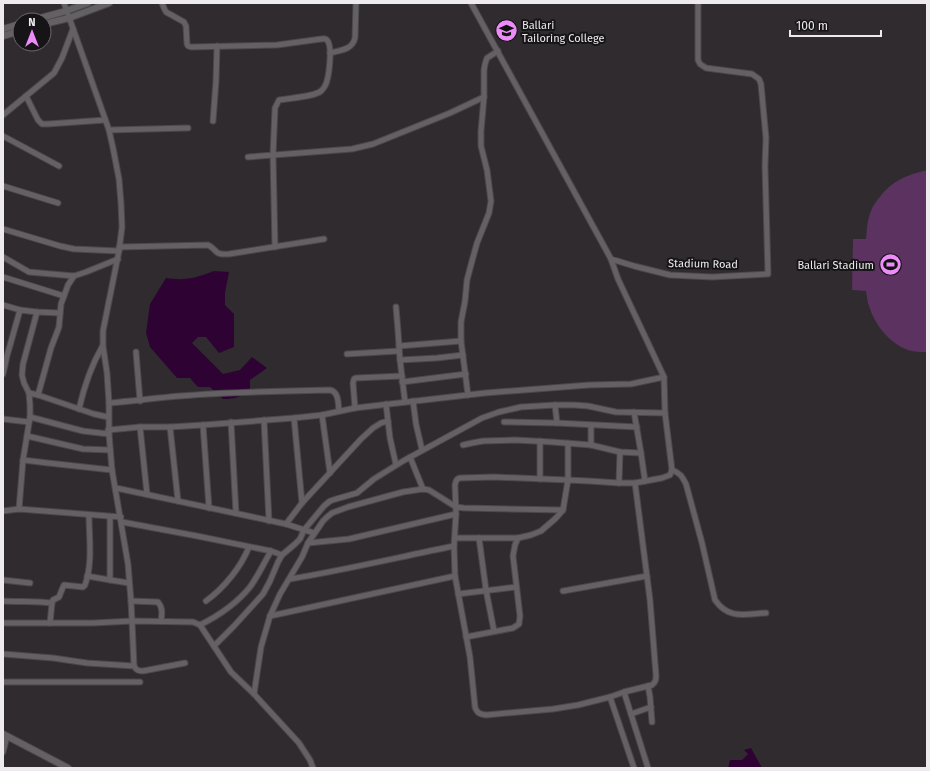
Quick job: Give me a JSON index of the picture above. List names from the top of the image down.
{
  "streets": {
    "street": ["Stadium Road"]
  },
  "places": {
    "school or university": ["Ballari Tailoring College"],
    "sports": ["Ballari Stadium"]
  },
  "scale_bar": "100 m",
  "north": "top"
}
